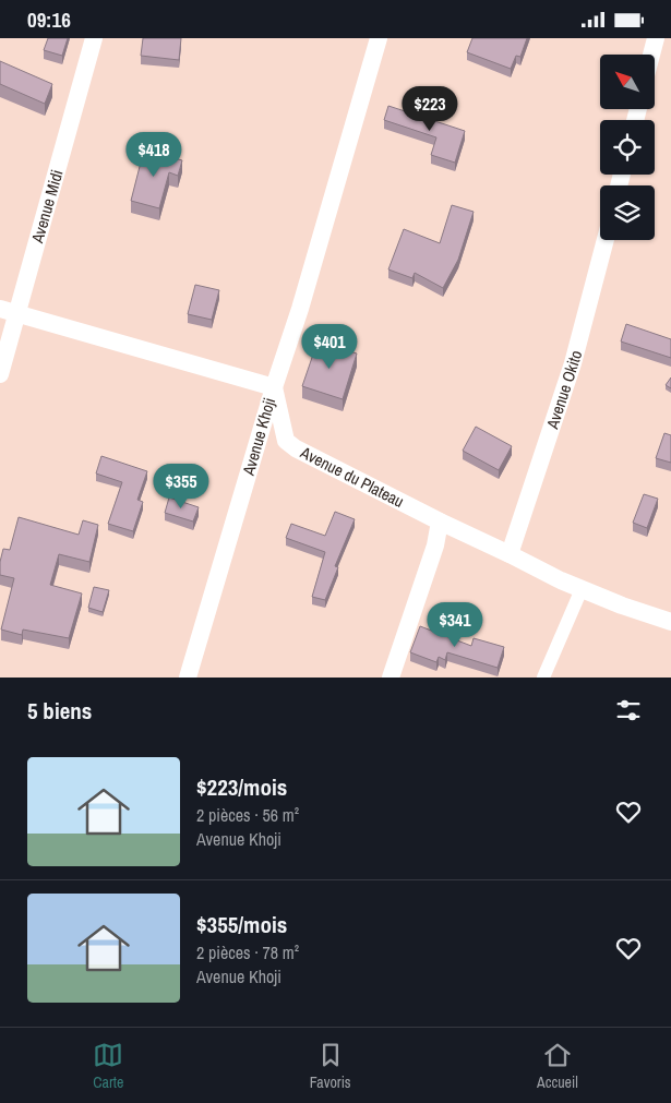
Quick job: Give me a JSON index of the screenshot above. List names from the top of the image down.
{
  "streets": {
    "street": [
      "Avenue Midi",
      "Avenue Okito",
      "Avenue Khoji",
      "Avenue du Plateau"
    ]
  },
  "crossings": [
    ["Avenue Okito", "Avenue du Plateau"],
    ["Avenue Khoji", "Avenue du Plateau"]
  ],
  "north": "top left",
  "page": {
    "status": "09:16",
    "price": [
      "$223",
      "$418",
      "$401",
      "$355",
      "$341"
    ],
    "heading": "5 biens",
    "list": [
      {
        "name": "$223/mois",
        "note": "2 pièces · 56 m² · Avenue Khoji"
      },
      {
        "name": "$355/mois",
        "note": "2 pièces · 78 m² · Avenue Khoji"
      }
    ],
    "tabs": ["Carte", "Favoris", "Accueil"]
  }
}
